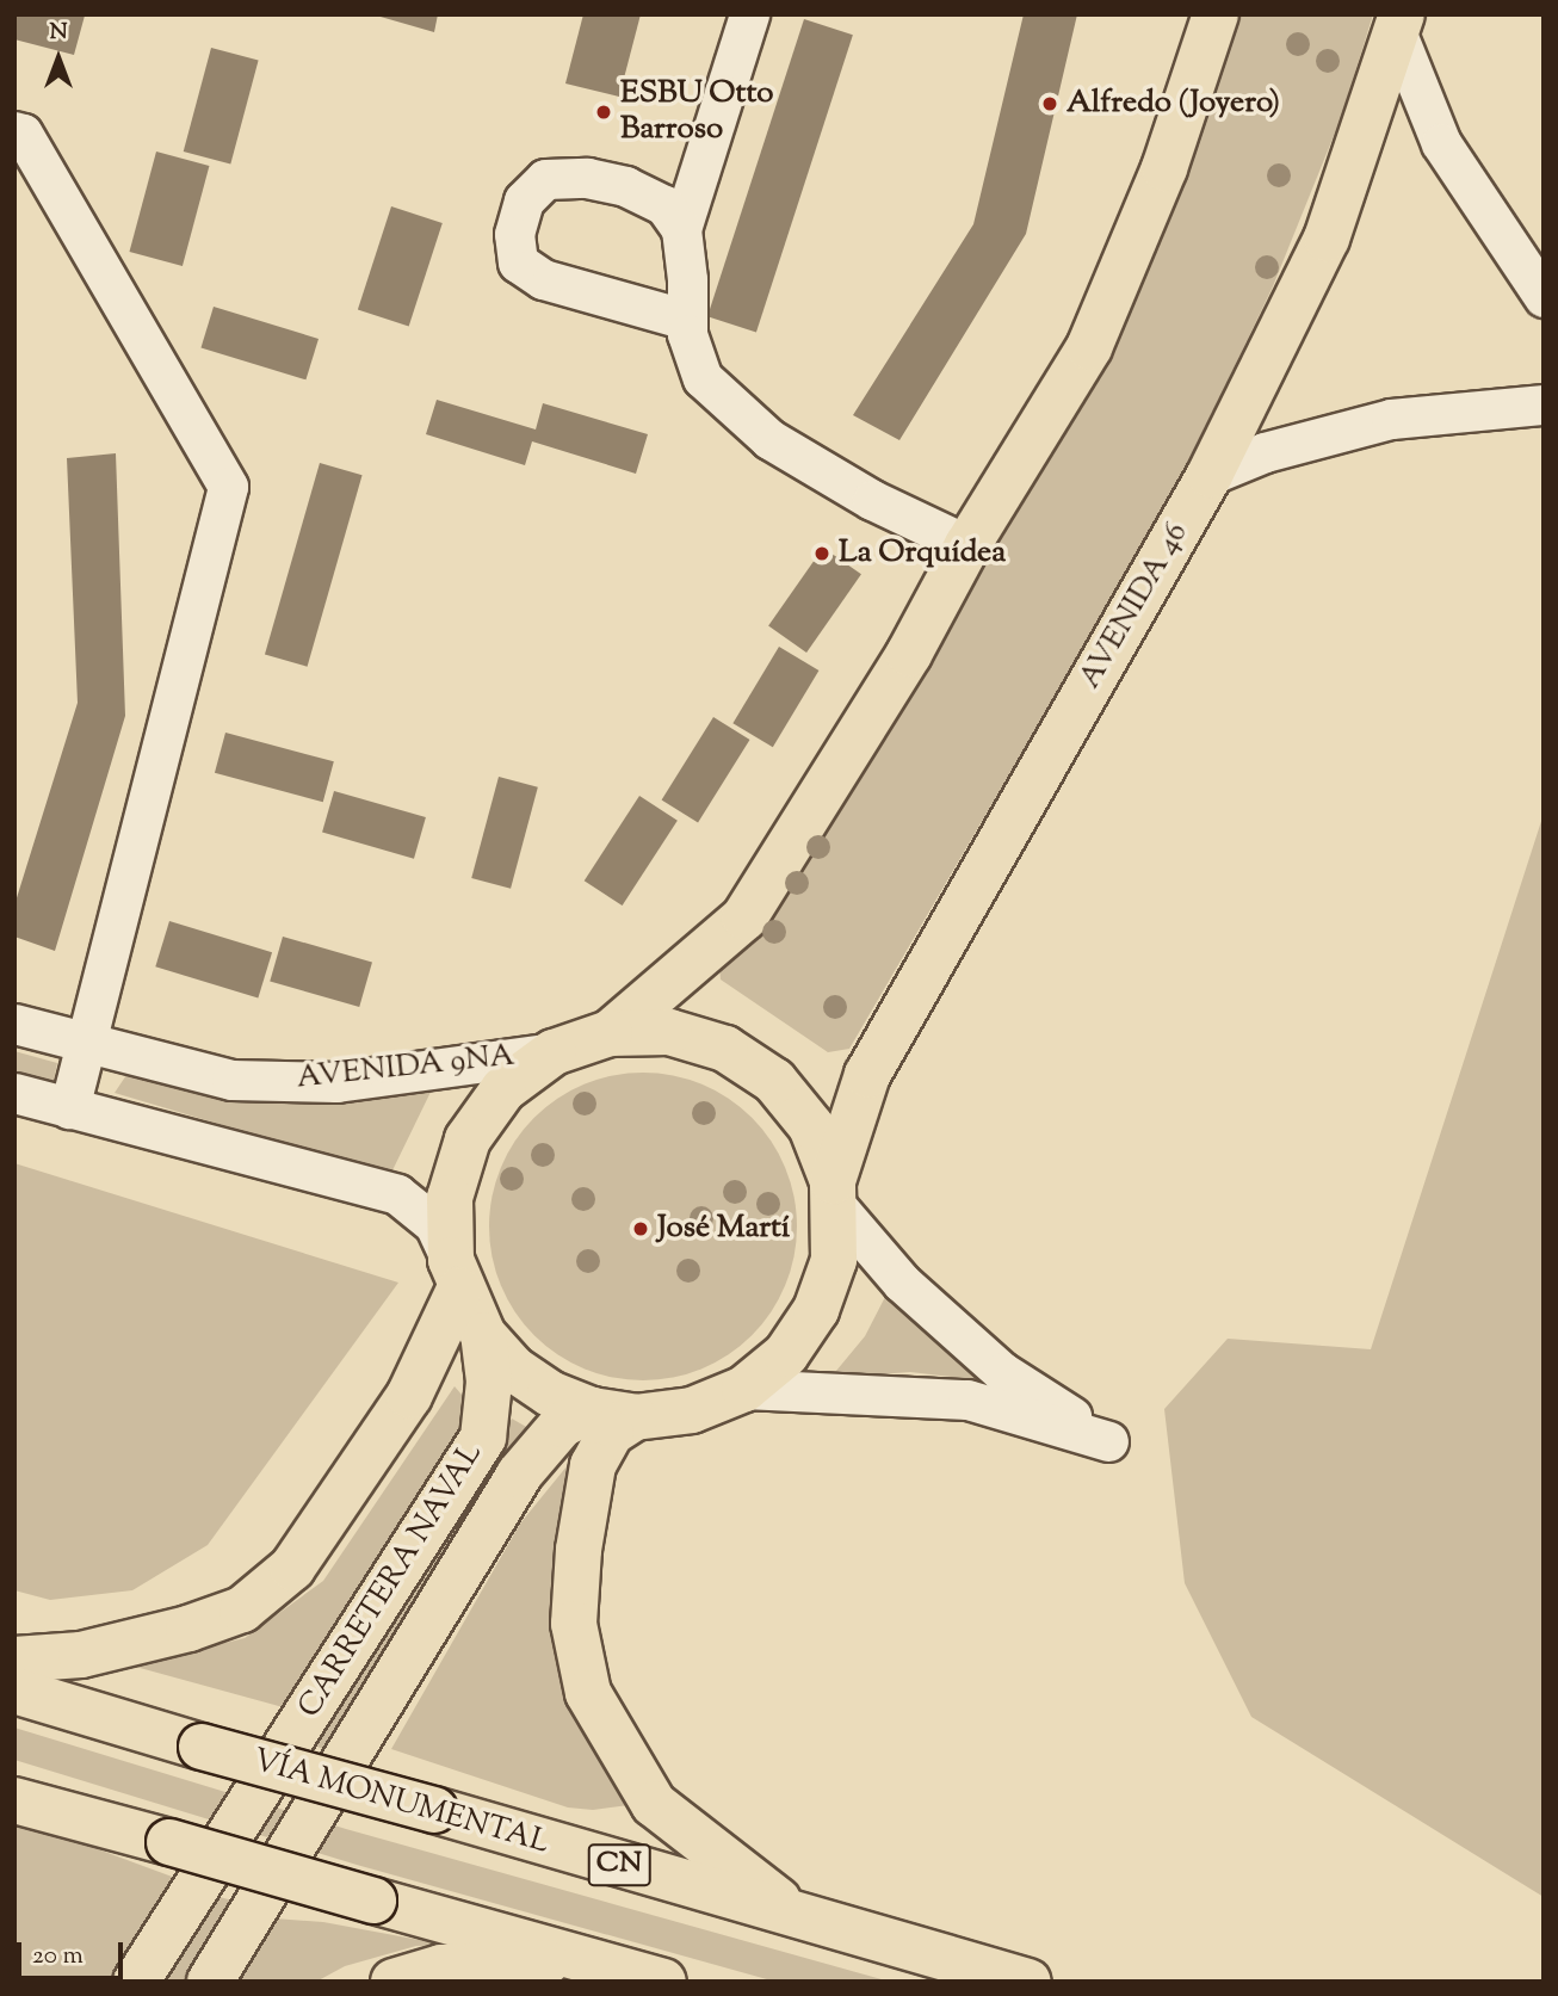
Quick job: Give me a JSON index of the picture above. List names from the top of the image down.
{
  "streets": {
    "main road": [
      "AVENIDA 46",
      "CARRETERA NAVAL",
      "VÍA MONUMENTAL",
      "CN"
    ],
    "street": ["AVENIDA 9NA"]
  },
  "places": [
    "Alfredo (Joyero)",
    "ESBU Otto Barroso",
    "La Orquídea",
    "José Martí"
  ],
  "scale_bar": "20 m",
  "north": "top"
}
